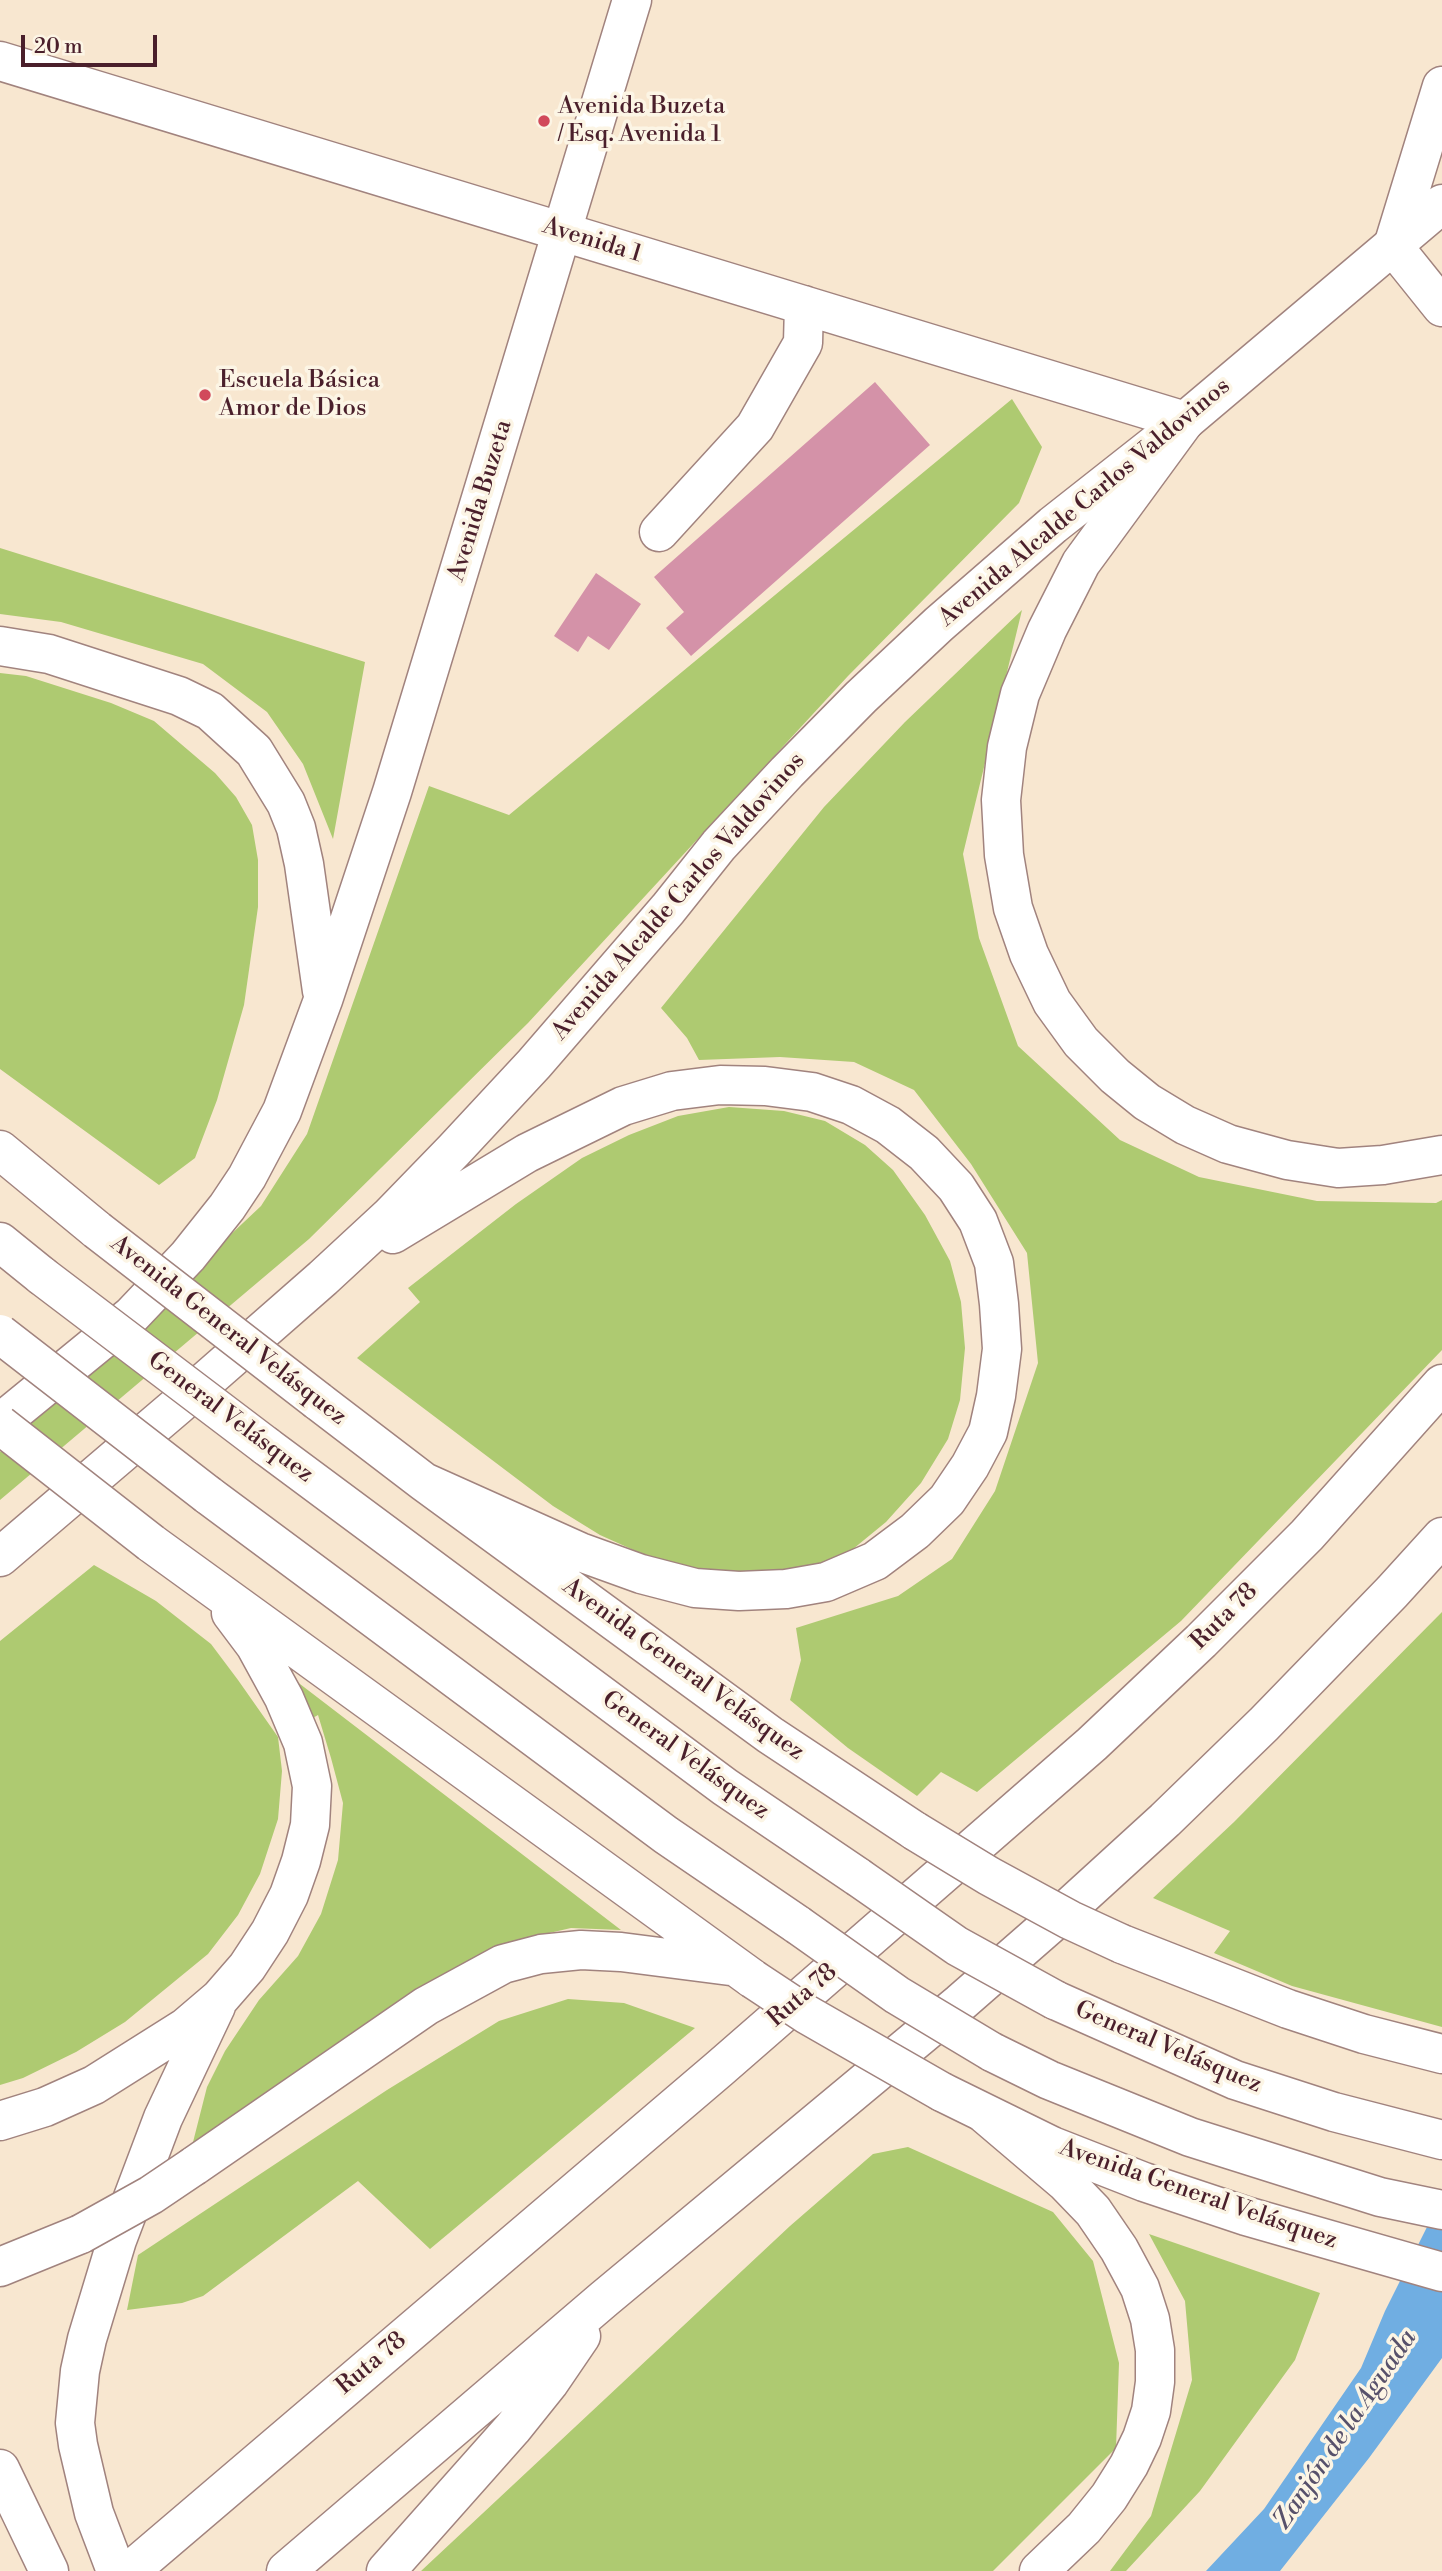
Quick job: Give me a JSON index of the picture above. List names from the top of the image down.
{
  "streets": {
    "main road": [
      "Avenida 1",
      "Avenida Buzeta",
      "Avenida Alcalde Carlos Valdovinos",
      "Avenida General Velásquez",
      "General Velásquez",
      "Ruta 78"
    ]
  },
  "crossings": [
    ["Avenida 1", "Avenida Buzeta"],
    ["Avenida 1", "Avenida Alcalde Carlos Valdovinos"]
  ],
  "water": ["Zanjón de la Aguada"],
  "places": ["Avenida Buzeta / Esq. Avenida 1", "Escuela Básica Amor de Dios"],
  "scale_bar": "20 m"
}
